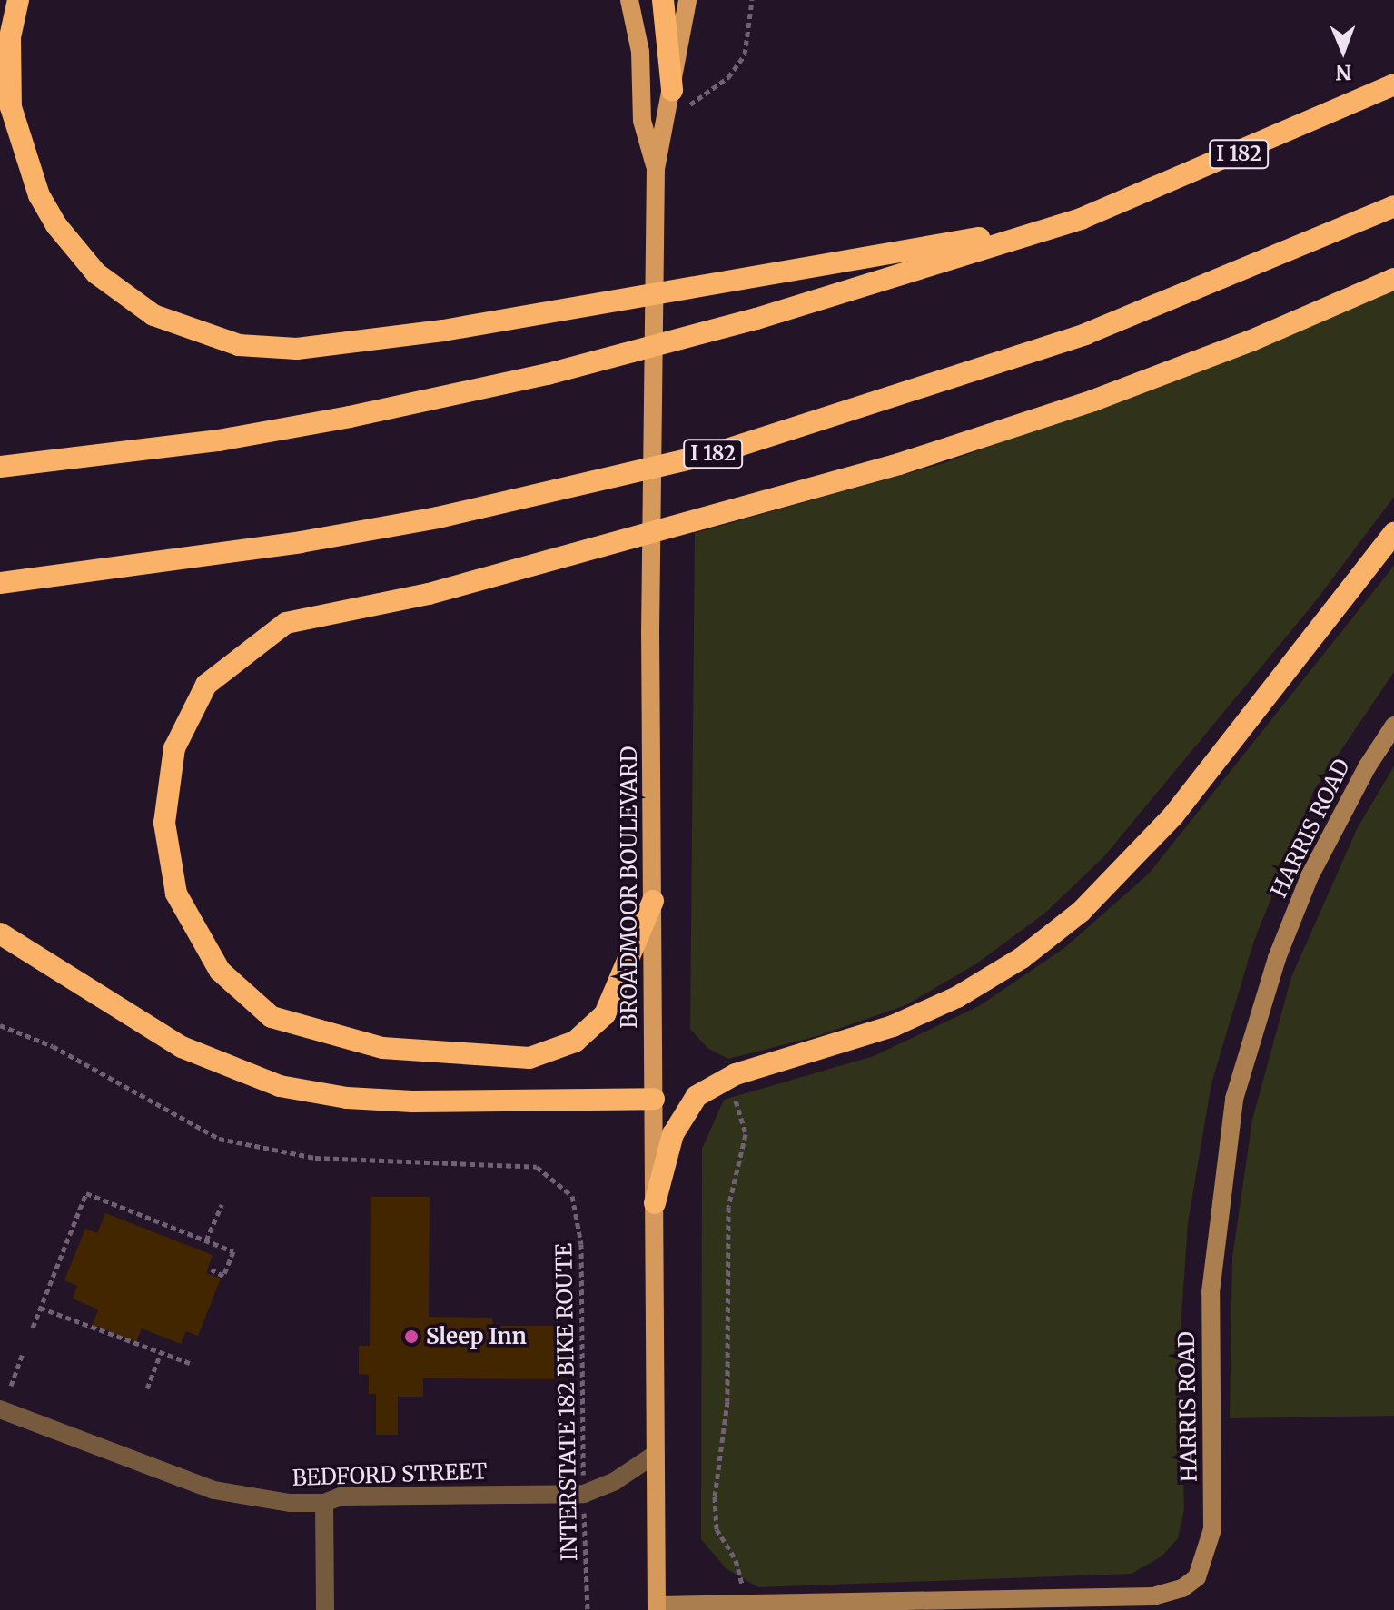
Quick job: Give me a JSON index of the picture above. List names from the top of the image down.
{
  "streets": {
    "highway": ["I 182"],
    "main road": ["BROADMOOR BOULEVARD"],
    "street": ["HARRIS ROAD", "BEDFORD STREET"],
    "path": ["INTERSTATE 182 BIKE ROUTE"]
  },
  "crossings": [
    ["HARRIS ROAD", "BROADMOOR BOULEVARD"],
    ["BROADMOOR BOULEVARD", "BEDFORD STREET"],
    ["INTERSTATE 182 BIKE ROUTE", "BEDFORD STREET"]
  ],
  "places": ["Sleep Inn"],
  "north": "bottom"
}
